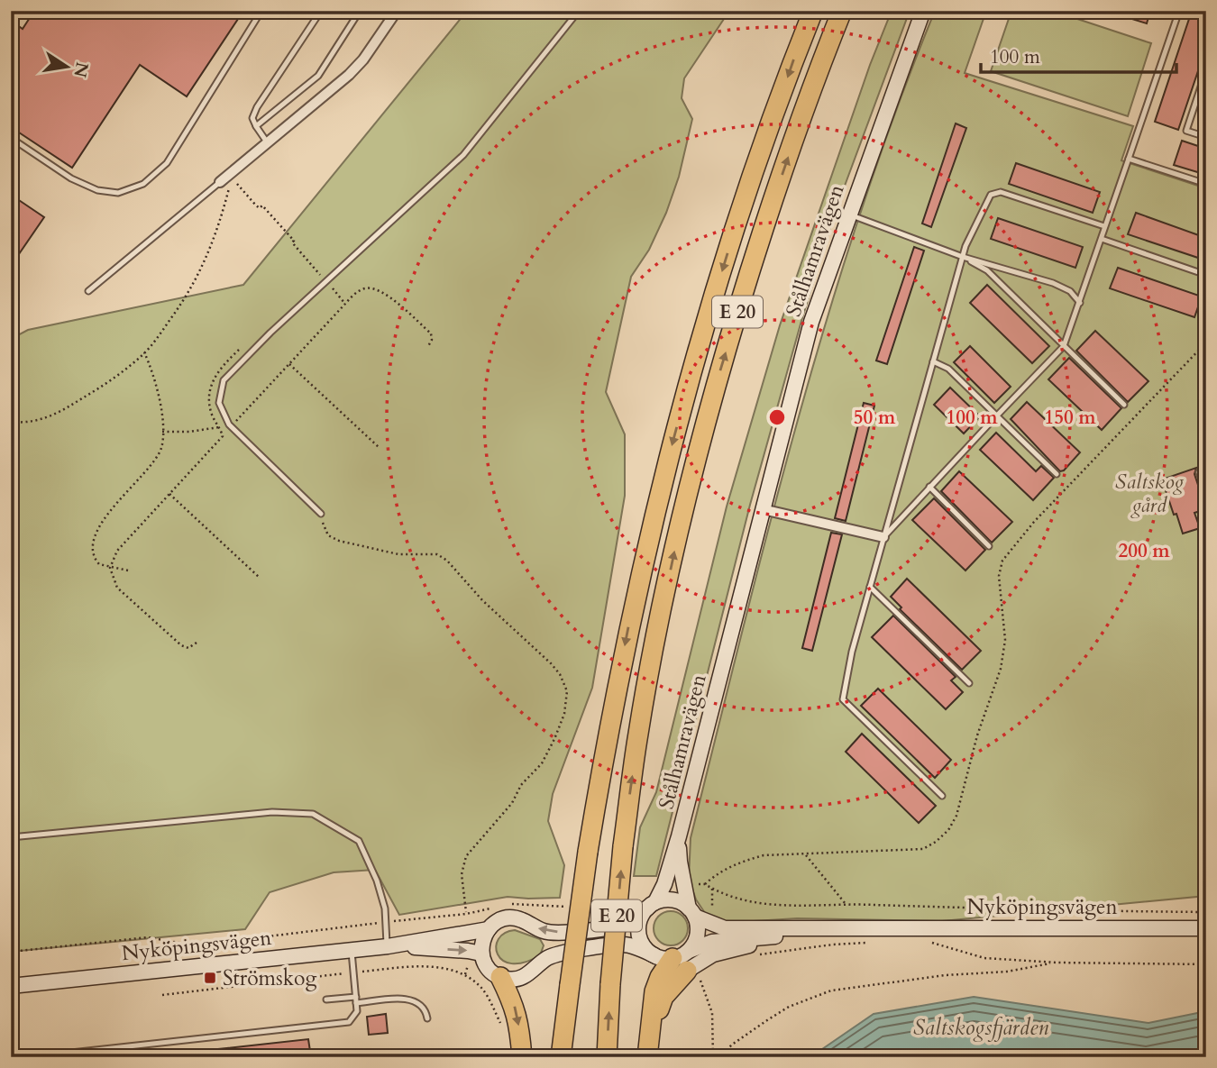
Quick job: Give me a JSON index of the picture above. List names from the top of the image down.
{
  "streets": {
    "highway": ["E 20"],
    "main road": ["Stålhamravägen", "Nyköpingsvägen"]
  },
  "crossings": [
    ["Stålhamravägen", "Nyköpingsvägen"]
  ],
  "water": ["Saltskogsfjärden"],
  "parks": ["Saltskog gård"],
  "places": {
    "transit": ["Strömskog"]
  },
  "scale_bar": "100 m",
  "north": "right",
  "rings": [
    "50 m",
    "100 m",
    "150 m",
    "200 m"
  ]
}
